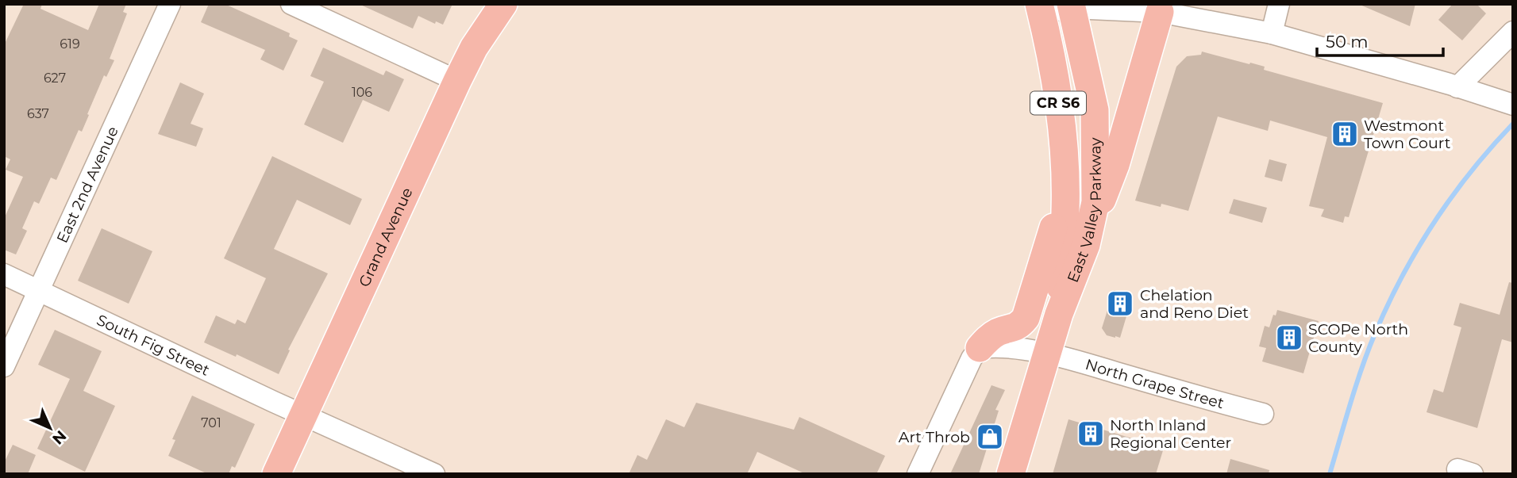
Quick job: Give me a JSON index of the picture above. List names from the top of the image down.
{
  "streets": {
    "main road": ["CR S6", "East Valley Parkway", "Grand Avenue"],
    "street": ["East 2nd Avenue", "South Fig Street", "North Grape Street"]
  },
  "crossings": [
    ["East 2nd Avenue", "South Fig Street"],
    ["East Valley Parkway", "North Grape Street"],
    ["Grand Avenue", "South Fig Street"]
  ],
  "places": {
    "building": [
      "Westmont Town Court",
      "Chelation and Reno Diet",
      "SCOPe North County",
      "North Inland Regional Center"
    ],
    "shop": ["Art Throb"]
  },
  "house_numbers": [
    "619",
    "627",
    "106",
    "637",
    "701"
  ],
  "scale_bar": "50 m",
  "north": "bottom right"
}
